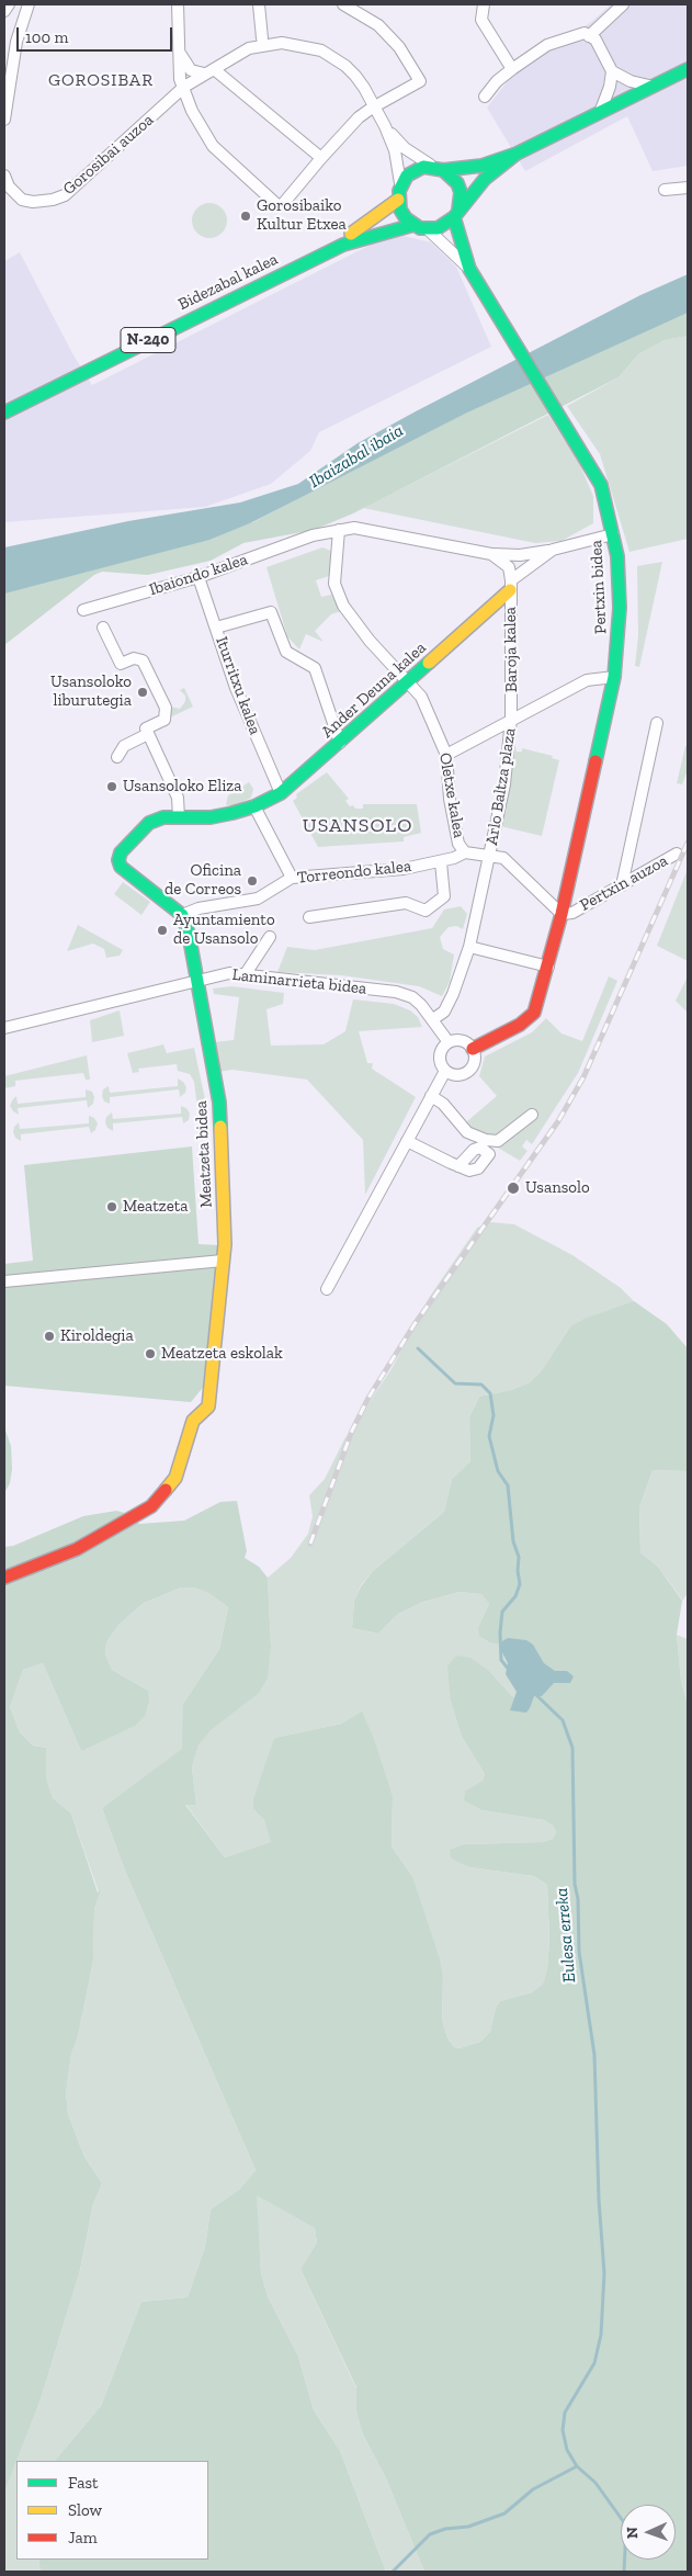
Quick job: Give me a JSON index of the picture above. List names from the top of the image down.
{
  "streets": {
    "main road": [
      "Bidezabal kalea",
      "N-240",
      "Pertxin bidea",
      "Ander Deuna kalea",
      "Meatzeta bidea"
    ],
    "street": [
      "Gorosibai auzoa",
      "Ibaiondo kalea",
      "Baroja kalea",
      "Iturritxu kalea",
      "Arlo Baltza plaza",
      "Oletxe kalea",
      "Torreondo kalea",
      "Pertxin auzoa",
      "Laminarrieta bidea"
    ]
  },
  "crossings": [
    ["Bidezabal kalea", "N-240"],
    ["Bidezabal kalea", "Pertxin bidea"],
    ["N-240", "Pertxin bidea"],
    ["Ibaiondo kalea", "Iturritxu kalea"],
    ["Ibaiondo kalea", "Oletxe kalea"],
    ["Pertxin bidea", "Pertxin auzoa"],
    ["Pertxin bidea", "Laminarrieta bidea"],
    ["Baroja kalea", "Ander Deuna kalea"],
    ["Baroja kalea", "Arlo Baltza plaza"],
    ["Iturritxu kalea", "Ander Deuna kalea"],
    ["Ander Deuna kalea", "Oletxe kalea"],
    ["Ander Deuna kalea", "Torreondo kalea"],
    ["Arlo Baltza plaza", "Oletxe kalea"],
    ["Oletxe kalea", "Torreondo kalea"],
    ["Laminarrieta bidea", "Meatzeta bidea"]
  ],
  "districts": ["GOROSIBAR", "USANSOLO"],
  "water": ["Ibaizabal ibaia", "Eulesa erreka"],
  "places": [
    "Gorosibaiko Kultur Etxea",
    "Usansoloko liburutegia",
    "Usansoloko Eliza",
    "Oficina de Correos",
    "Ayuntamiento de Usansolo",
    "Usansolo",
    "Meatzeta",
    "Kiroldegia",
    "Meatzeta eskolak"
  ],
  "legend": ["Fast", "Slow", "Jam"],
  "scale_bar": "100 m",
  "north": "left"
}
